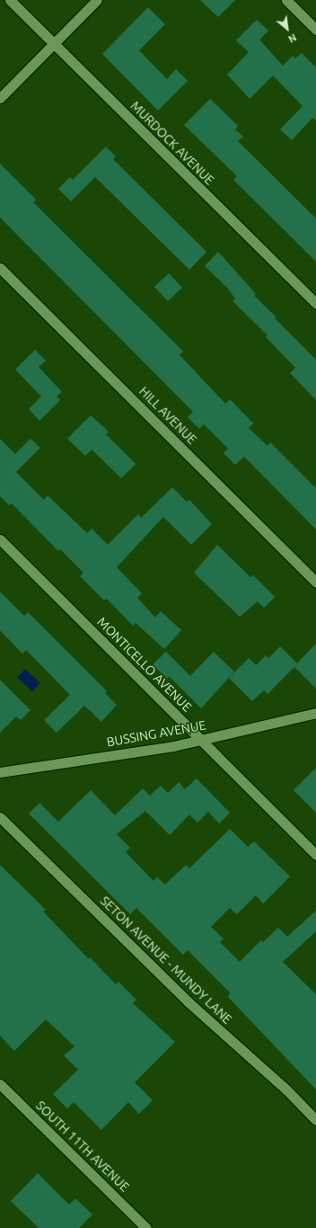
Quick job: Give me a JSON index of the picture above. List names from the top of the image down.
{
  "streets": {
    "street": [
      "MURDOCK AVENUE",
      "HILL AVENUE",
      "MONTICELLO AVENUE",
      "BUSSING AVENUE",
      "SETON AVENUE - MUNDY LANE",
      "SOUTH 11TH AVENUE"
    ]
  },
  "crossings": [
    ["MONTICELLO AVENUE", "BUSSING AVENUE"]
  ],
  "north": "bottom right"
}
